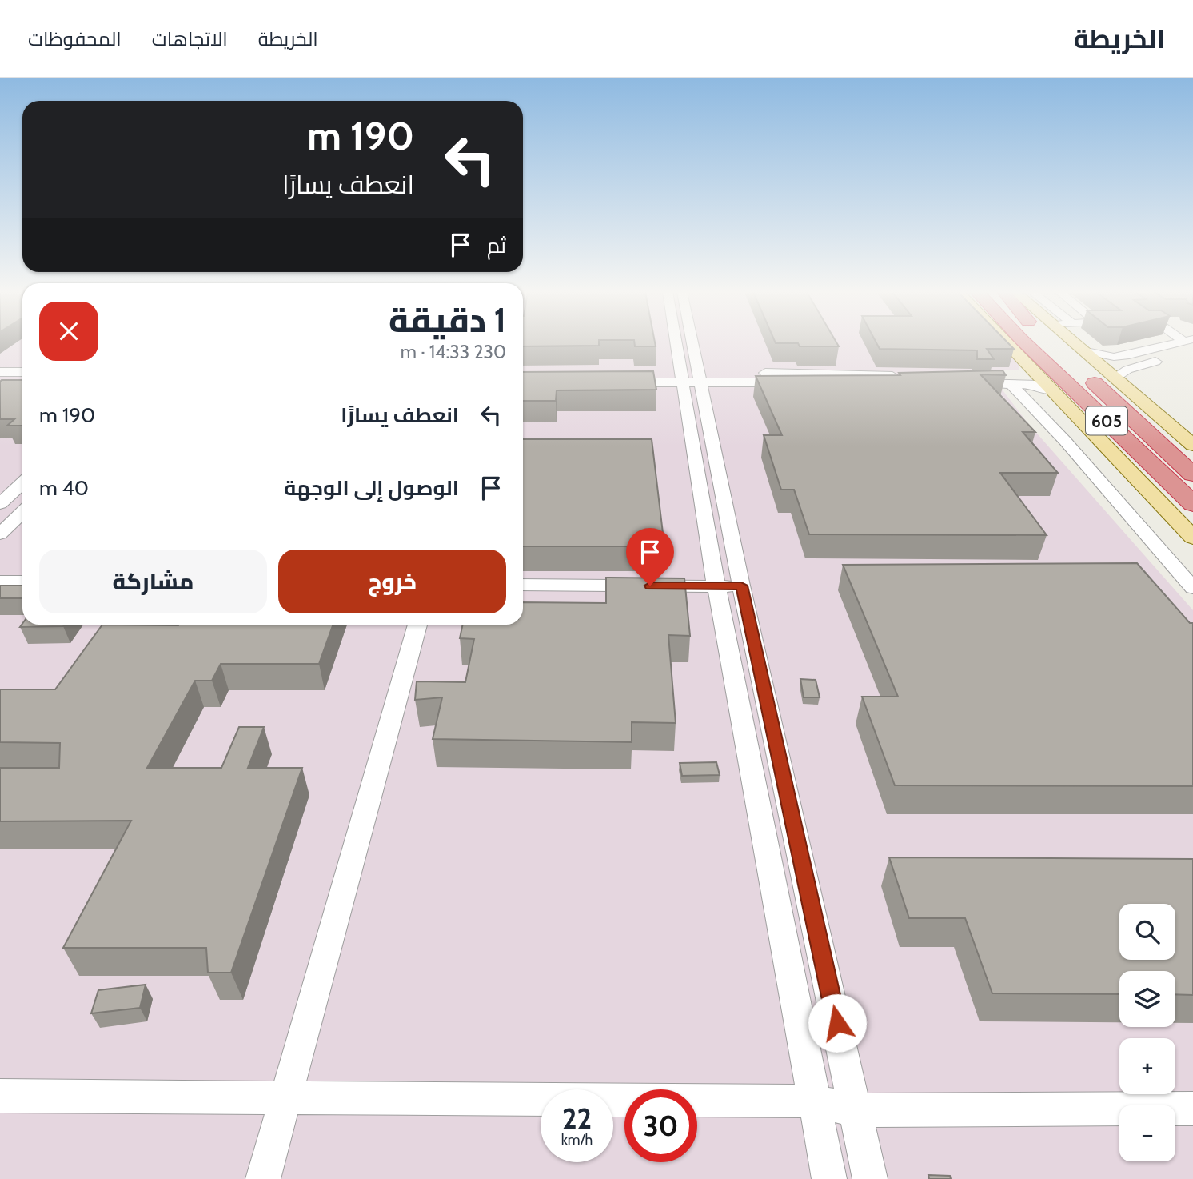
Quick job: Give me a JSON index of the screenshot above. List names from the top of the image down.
{
  "streets": {
    "highway": ["605"]
  },
  "page": {
    "header": "الخريطة",
    "nav": ["الخريطة", "الاتجاهات", "المحفوظات"],
    "turn": ["190 m", "انعطف يسارًا"],
    "then": "ثم",
    "heading": ["1 دقيقة", "230 m · 14:33"],
    "list": [
      {
        "name": "انعطف يسارًا",
        "value": "190 m"
      },
      {
        "name": "الوصول إلى الوجهة",
        "value": "40 m"
      }
    ],
    "buttons": ["خروج", "مشاركة"],
    "map_buttons": ["+", "−"],
    "speed": "22 km/h",
    "limit": "30"
  }
}
